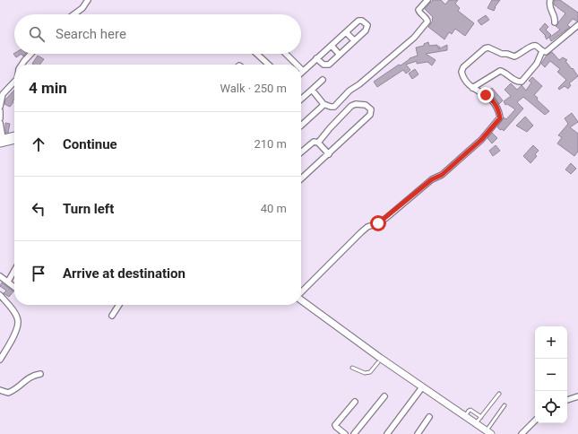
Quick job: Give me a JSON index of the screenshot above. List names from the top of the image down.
{
  "page": {
    "search": "Search here",
    "heading": ["4 min", "Walk · 250 m"],
    "list": [
      ["Continue", "210 m"],
      ["Turn left", "40 m"],
      "Arrive at destination"
    ],
    "map_buttons": ["+", "−"]
  }
}
